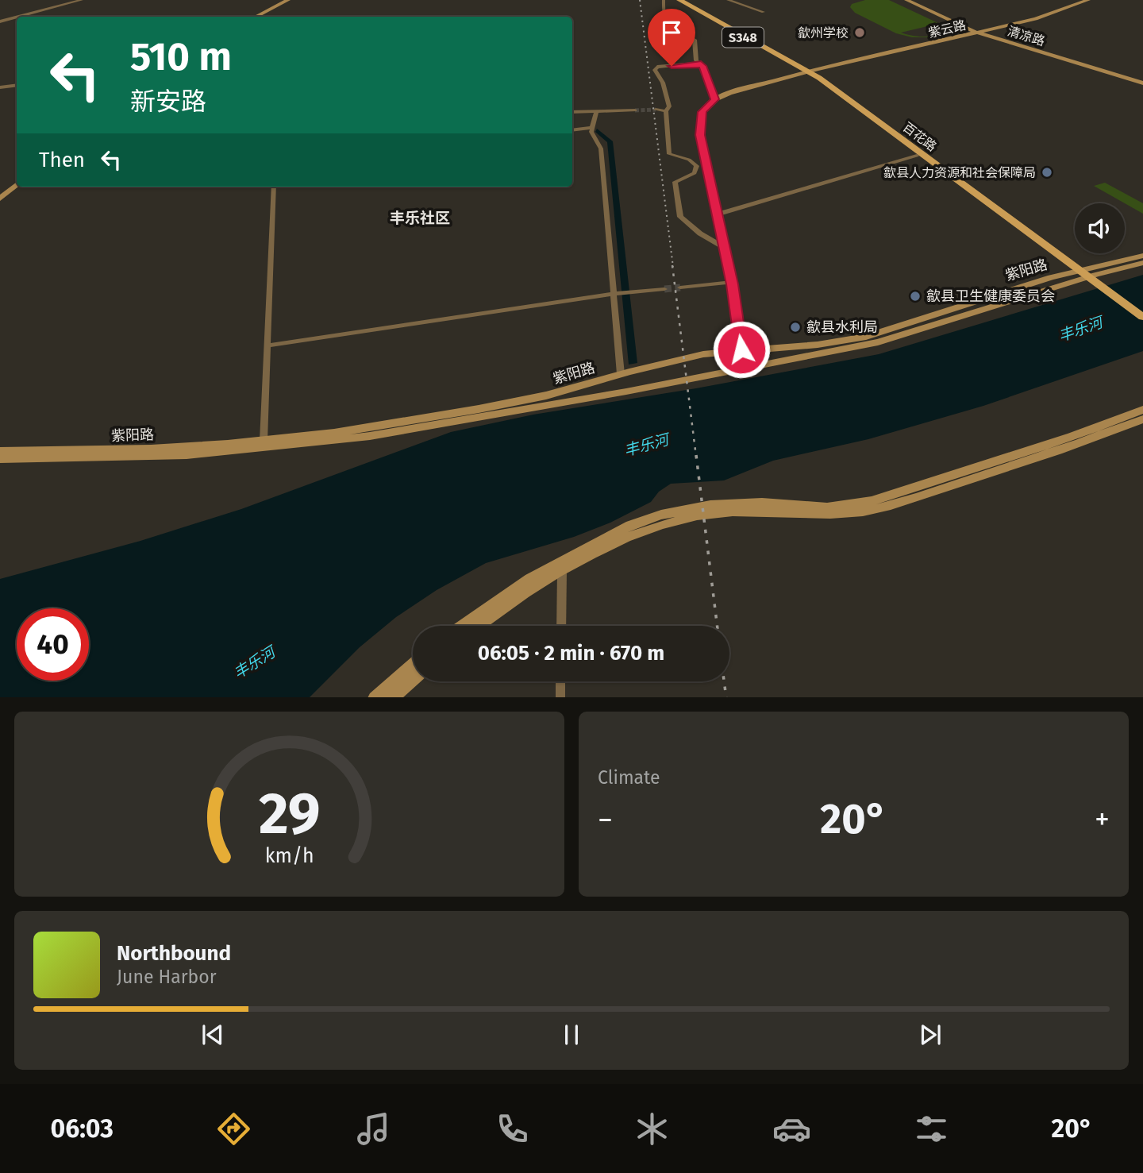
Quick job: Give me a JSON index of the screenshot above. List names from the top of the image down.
{
  "streets": {
    "main road": ["S348", "百花路"],
    "street": ["紫云路", "清凉路", "紫阳路"]
  },
  "crossings": [
    ["紫云路", "清凉路"],
    ["紫云路", "百花路"],
    ["S348", "百花路"],
    ["S348", "紫阳路"],
    ["百花路", "紫阳路"]
  ],
  "districts": ["丰乐社区"],
  "water": ["丰乐河"],
  "places": [
    "歙州学校",
    "歙县人力资源和社会保障局",
    "歙县卫生健康委员会",
    "歙县水利局"
  ],
  "page": {
    "turn": ["510 m", "新安路"],
    "then": "Then",
    "limit": "40",
    "trip": "06:05 · 2 min · 670 m",
    "tile": "Climate",
    "heat": ["−", "20°", "+"],
    "song": ["Northbound", "June Harbor"],
    "tabs": ["06:03", "20°"],
    "gauge": ["29", "km/h"]
  }
}
